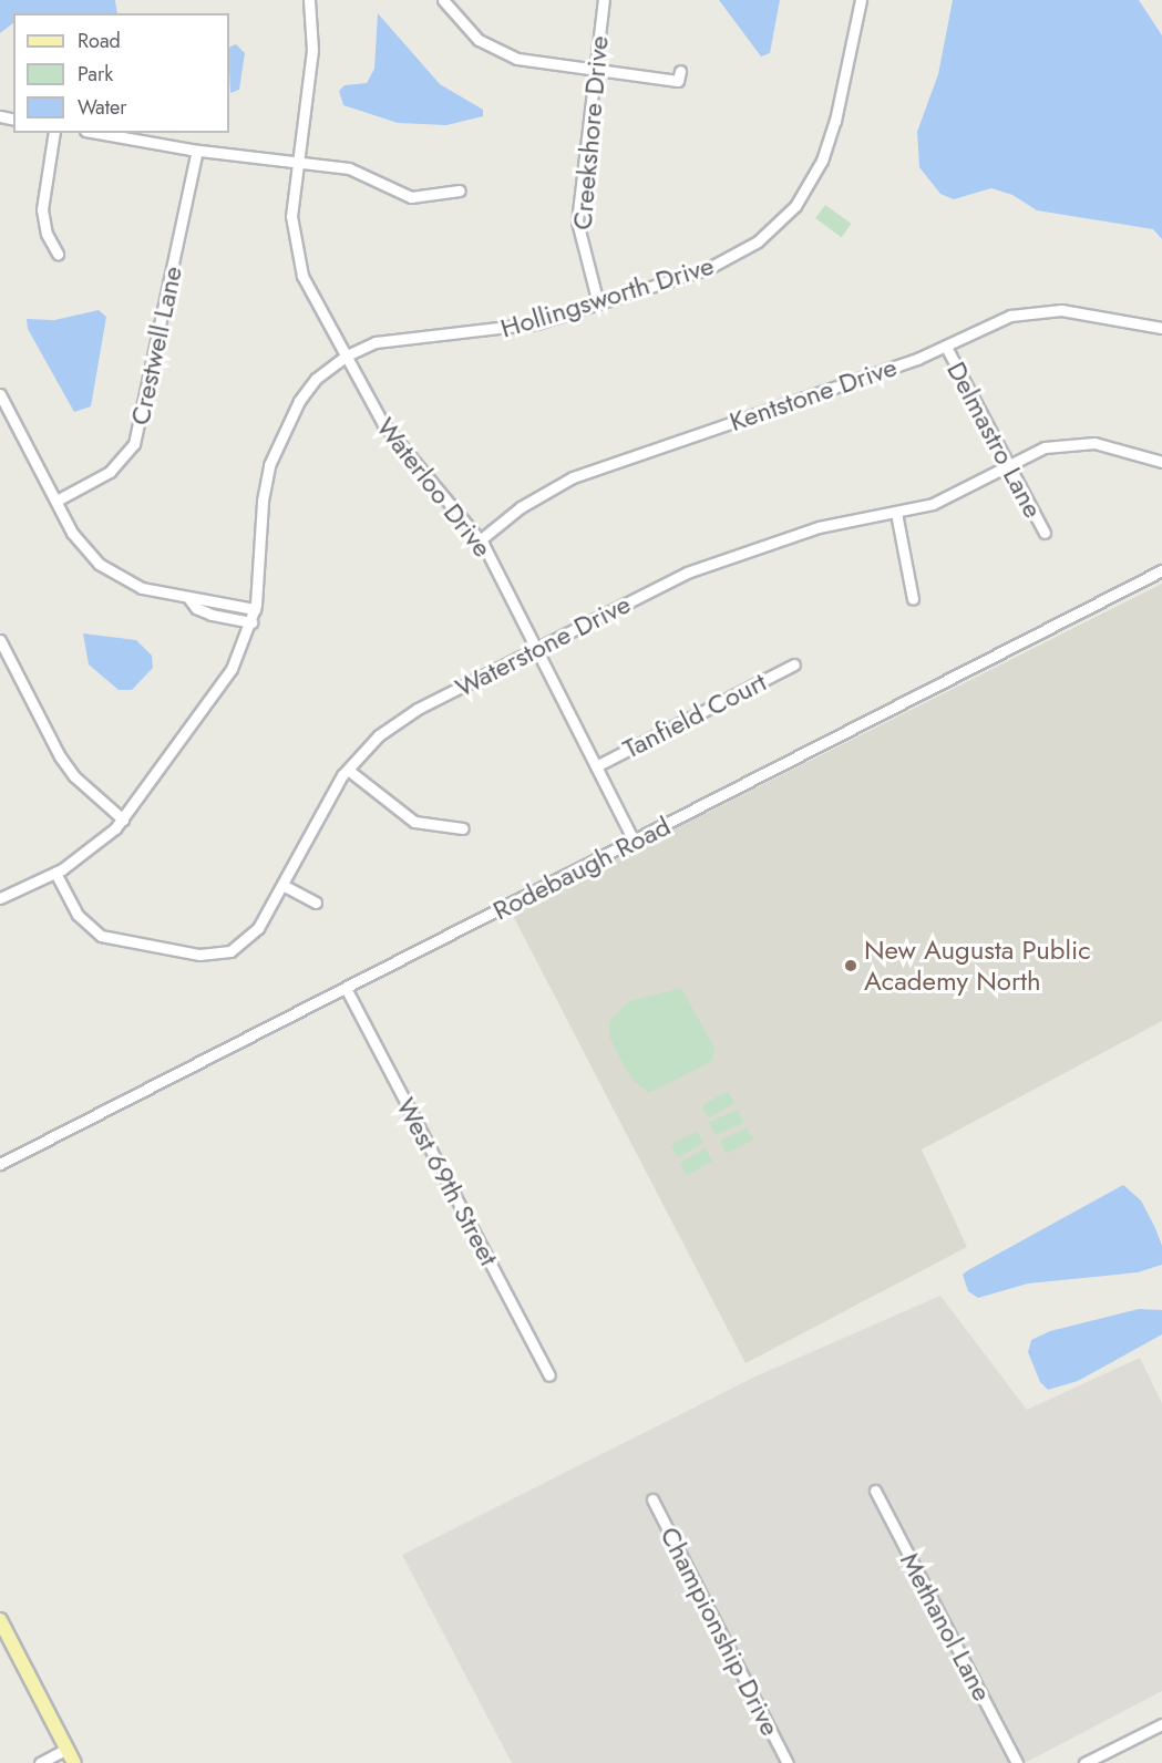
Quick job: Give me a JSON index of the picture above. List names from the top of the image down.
{
  "streets": {
    "street": [
      "Creekshore Drive",
      "Hollingsworth Drive",
      "Crestwell Lane",
      "Kentstone Drive",
      "Delmastro Lane",
      "Waterloo Drive",
      "Waterstone Drive",
      "Tanfield Court",
      "Rodebaugh Road",
      "West 69th Street",
      "Methanol Lane",
      "Championship Drive"
    ]
  },
  "crossings": [
    ["Creekshore Drive", "Hollingsworth Drive"],
    ["Hollingsworth Drive", "Waterloo Drive"],
    ["Hollingsworth Drive", "Waterstone Drive"],
    ["Kentstone Drive", "Delmastro Lane"],
    ["Kentstone Drive", "Waterloo Drive"],
    ["Delmastro Lane", "Waterstone Drive"],
    ["Waterloo Drive", "Waterstone Drive"],
    ["Waterloo Drive", "Tanfield Court"],
    ["Waterloo Drive", "Rodebaugh Road"],
    ["Rodebaugh Road", "West 69th Street"]
  ],
  "places": ["New Augusta Public Academy North"],
  "legend": ["Road", "Park", "Water"]
}
